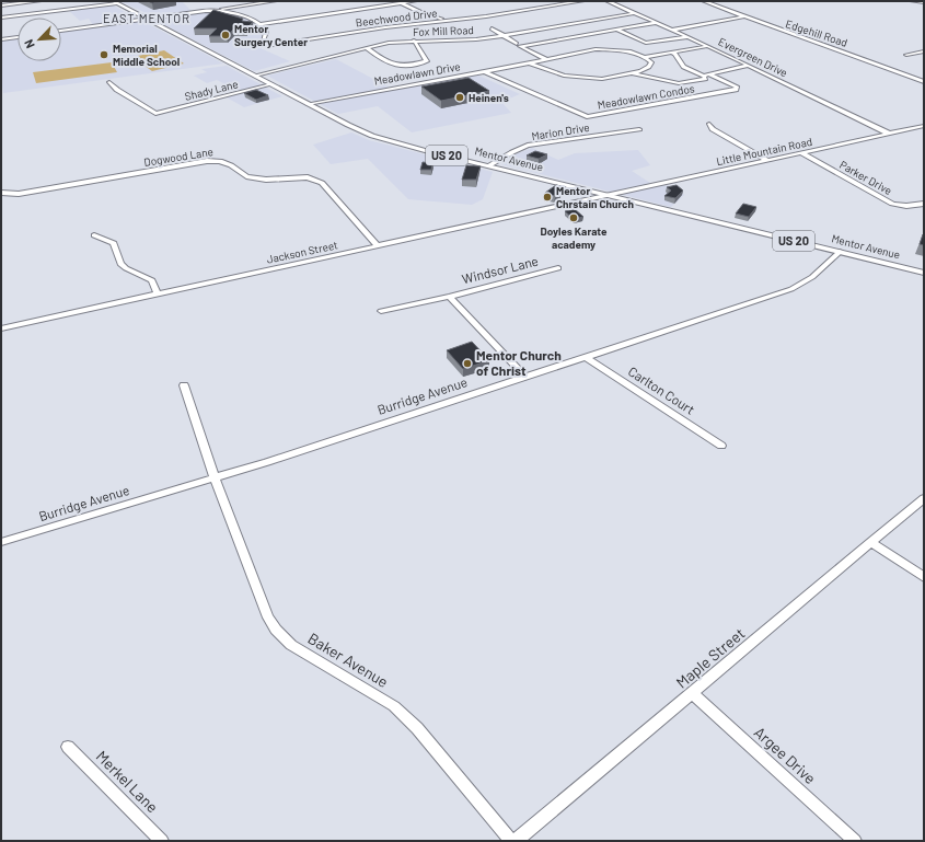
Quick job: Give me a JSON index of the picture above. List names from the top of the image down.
{
  "streets": {
    "main road": ["US 20", "Mentor Avenue"],
    "street": [
      "Beechwood Drive",
      "Fox Mill Road",
      "Edgehill Road",
      "Evergreen Drive",
      "Meadowlawn Drive",
      "Shady Lane",
      "Meadowlawn Condos",
      "Marion Drive",
      "Little Mountain Road",
      "Dogwood Lane",
      "Parker Drive",
      "Jackson Street",
      "Windsor Lane",
      "Carlton Court",
      "Burridge Avenue",
      "Maple Street",
      "Baker Avenue",
      "Argee Drive",
      "Merkel Lane"
    ]
  },
  "crossings": [
    ["Fox Mill Road", "Evergreen Drive"],
    ["Fox Mill Road", "Mentor Avenue"],
    ["Evergreen Drive", "Meadowlawn Drive"],
    ["Evergreen Drive", "Meadowlawn Condos"],
    ["Evergreen Drive", "Little Mountain Road"],
    ["Meadowlawn Drive", "Meadowlawn Condos"],
    ["Meadowlawn Drive", "Mentor Avenue"],
    ["Shady Lane", "Mentor Avenue"],
    ["Marion Drive", "Mentor Avenue"],
    ["Little Mountain Road", "Mentor Avenue"],
    ["Little Mountain Road", "Parker Drive"],
    ["Little Mountain Road", "Jackson Street"],
    ["Dogwood Lane", "Jackson Street"],
    ["Mentor Avenue", "Jackson Street"],
    ["Mentor Avenue", "Burridge Avenue"],
    ["Windsor Lane", "Burridge Avenue"],
    ["Carlton Court", "Burridge Avenue"],
    ["Burridge Avenue", "Baker Avenue"],
    ["Maple Street", "Argee Drive"]
  ],
  "districts": ["EAST MENTOR"],
  "places": [
    "Mentor Surgery Center",
    "Memorial Middle School",
    "Heinen's",
    "Mentor Chrstain Church",
    "Doyles Karate academy",
    "Mentor Church of Christ"
  ],
  "north": "bottom left"
}
